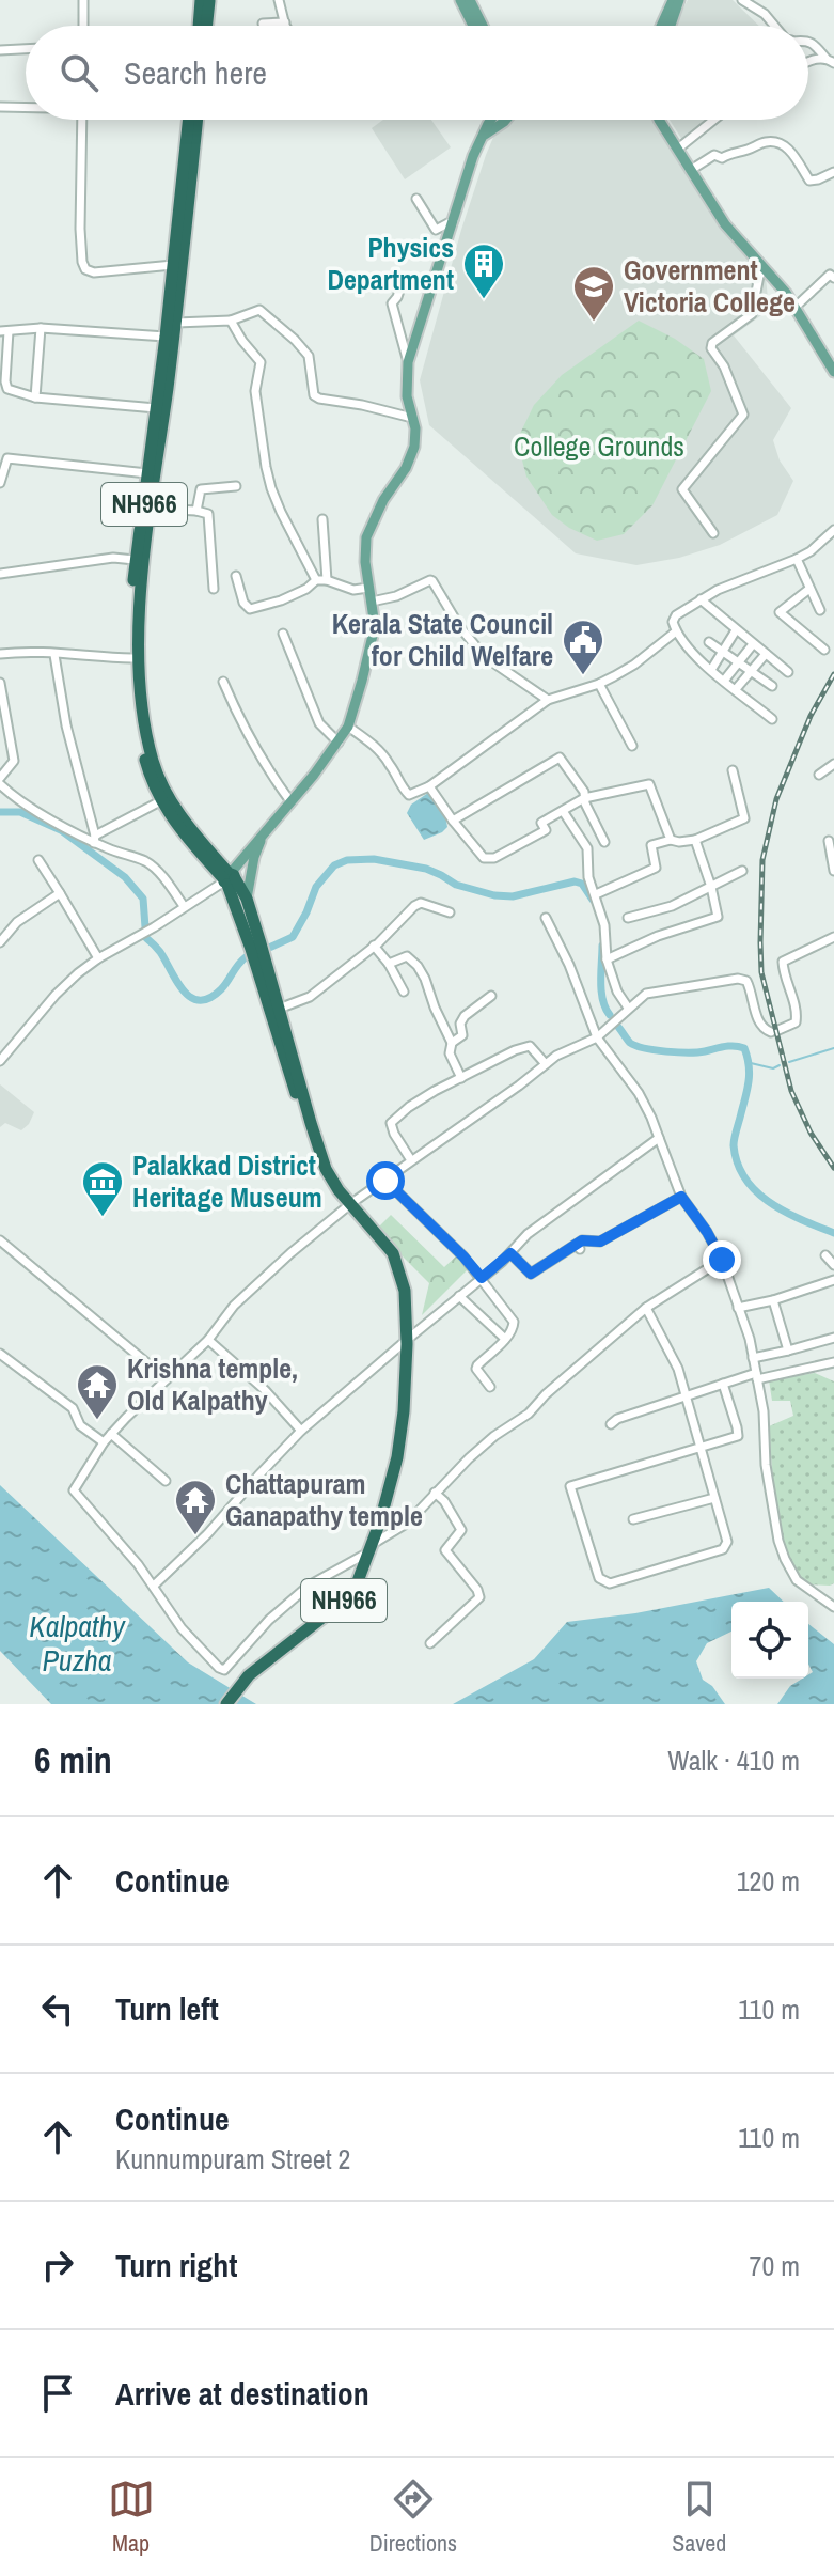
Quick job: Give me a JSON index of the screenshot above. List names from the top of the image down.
{
  "streets": {
    "highway": ["NH966"]
  },
  "water": ["Kalpathy Puzha"],
  "parks": ["College Grounds"],
  "places": {
    "building": ["Physics Department"],
    "school or university": ["Government Victoria College"],
    "public building": ["Kerala State Council for Child Welfare"],
    "museum": ["Palakkad District Heritage Museum"],
    "temple": ["Krishna temple, Old Kalpathy", "Chattapuram Ganapathy temple"]
  },
  "page": {
    "search": "Search here",
    "heading": ["6 min", "Walk · 410 m"],
    "list": [
      ["Continue", "120 m"],
      ["Turn left", "110 m"],
      ["Continue", "Kunnumpuram Street 2", "110 m"],
      ["Turn right", "70 m"],
      "Arrive at destination"
    ],
    "nav": ["Map", "Directions", "Saved"]
  }
}
